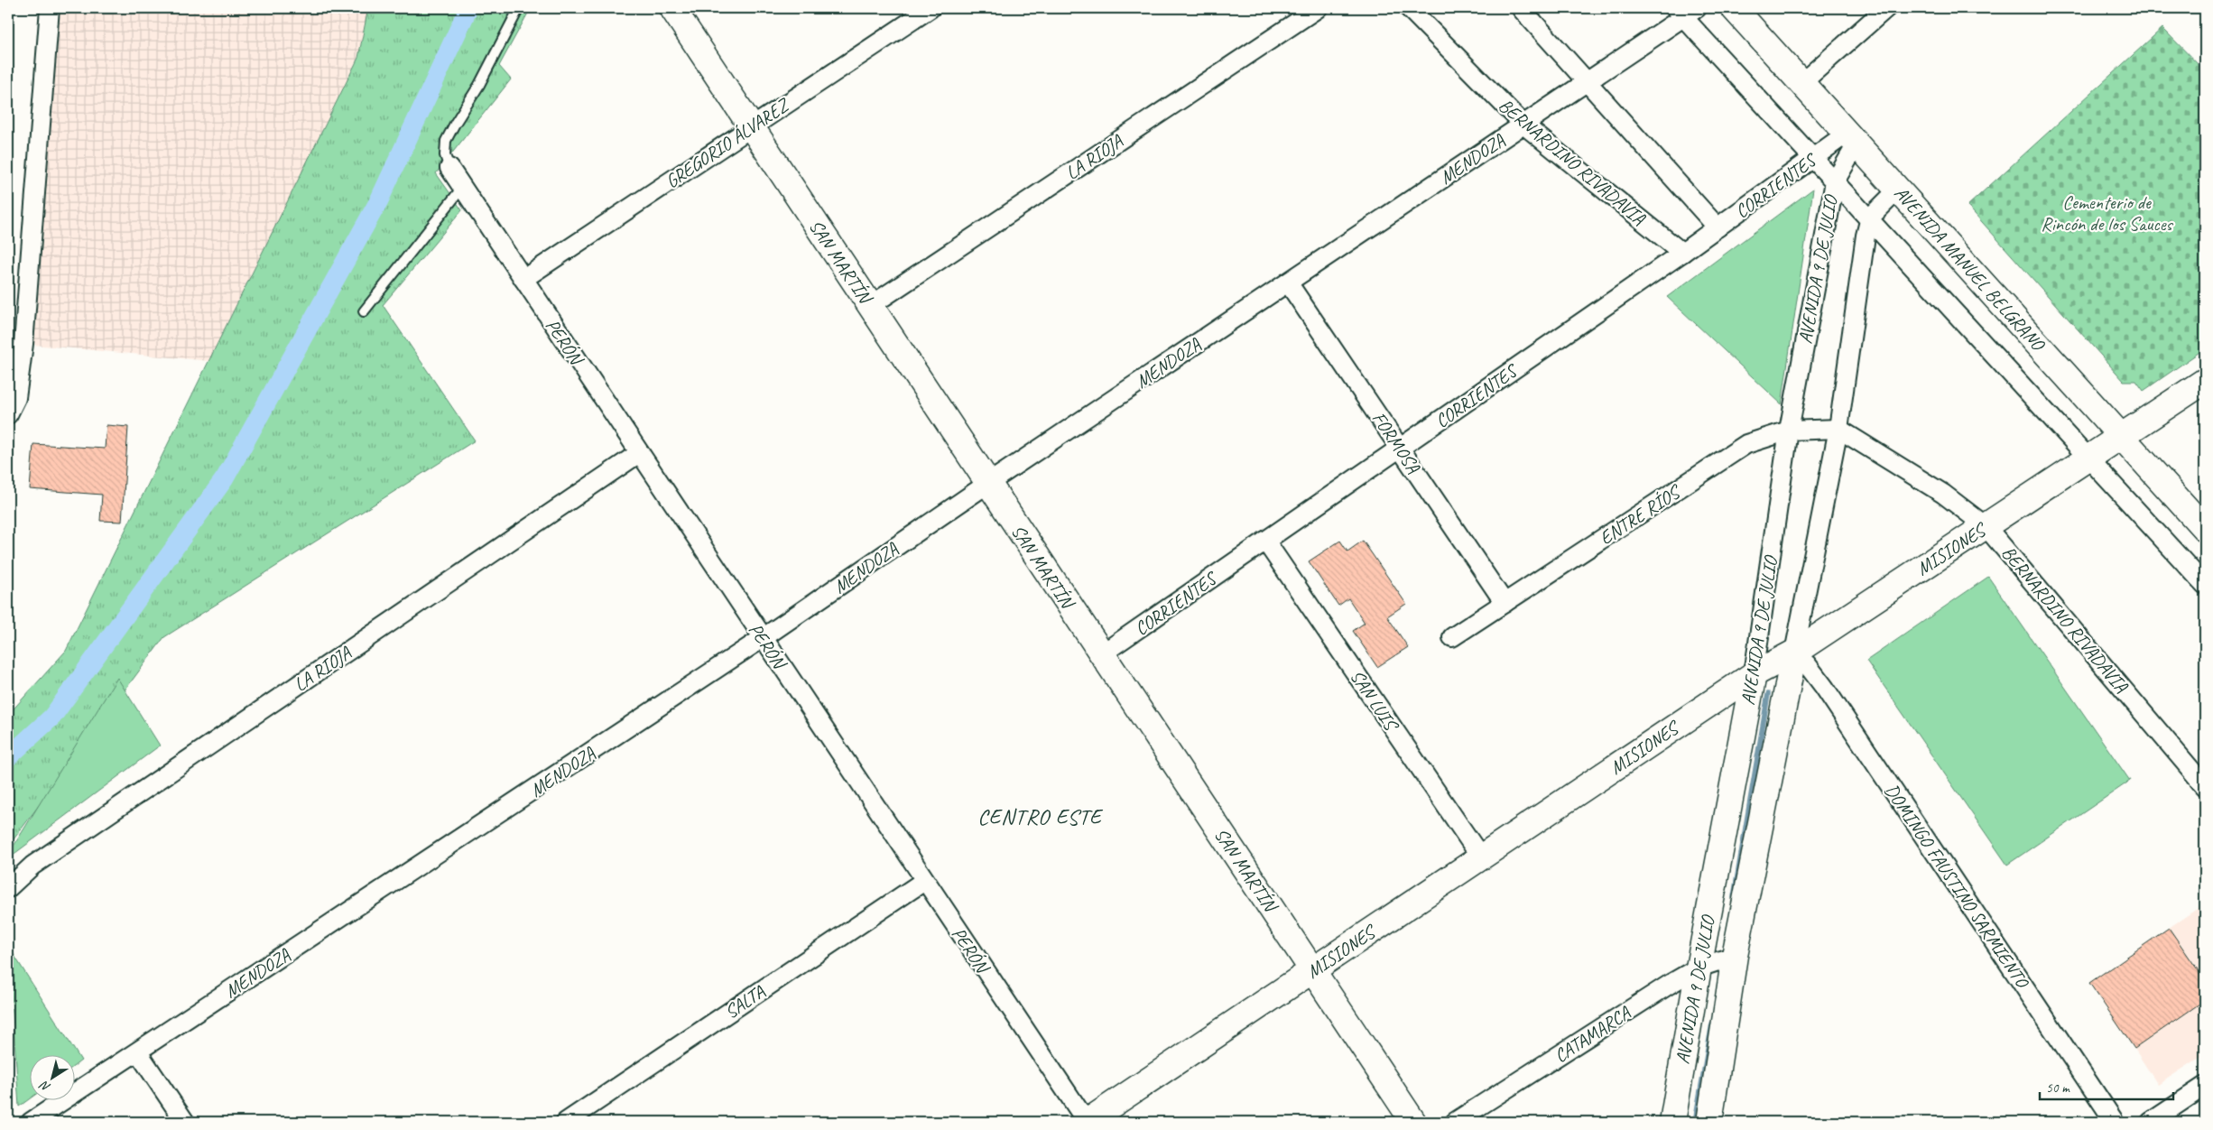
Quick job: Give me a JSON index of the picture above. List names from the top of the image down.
{
  "streets": {
    "street": [
      "GREGORIO ÁLVAREZ",
      "LA RIOJA",
      "MENDOZA",
      "BERNARDINO RIVADAVIA",
      "CORRIENTES",
      "SAN MARTÍN",
      "AVENIDA MANUEL BELGRANO",
      "AVENIDA 9 DE JULIO",
      "PERÓN",
      "FORMOSA",
      "ENTRE RÍOS",
      "MISIONES",
      "SAN LUIS",
      "DOMINGO FAUSTINO SARMIENTO",
      "SALTA",
      "CATAMARCA"
    ]
  },
  "crossings": [
    ["GREGORIO ÁLVAREZ", "SAN MARTÍN"],
    ["GREGORIO ÁLVAREZ", "PERÓN"],
    ["LA RIOJA", "SAN MARTÍN"],
    ["LA RIOJA", "PERÓN"],
    ["MENDOZA", "BERNARDINO RIVADAVIA"],
    ["MENDOZA", "SAN MARTÍN"],
    ["MENDOZA", "PERÓN"],
    ["MENDOZA", "FORMOSA"],
    ["BERNARDINO RIVADAVIA", "CORRIENTES"],
    ["BERNARDINO RIVADAVIA", "AVENIDA 9 DE JULIO"],
    ["BERNARDINO RIVADAVIA", "ENTRE RÍOS"],
    ["BERNARDINO RIVADAVIA", "MISIONES"],
    ["CORRIENTES", "SAN MARTÍN"],
    ["CORRIENTES", "AVENIDA MANUEL BELGRANO"],
    ["CORRIENTES", "AVENIDA 9 DE JULIO"],
    ["CORRIENTES", "FORMOSA"],
    ["CORRIENTES", "SAN LUIS"],
    ["SAN MARTÍN", "MISIONES"],
    ["AVENIDA MANUEL BELGRANO", "AVENIDA 9 DE JULIO"],
    ["AVENIDA MANUEL BELGRANO", "MISIONES"],
    ["AVENIDA 9 DE JULIO", "ENTRE RÍOS"],
    ["AVENIDA 9 DE JULIO", "MISIONES"],
    ["AVENIDA 9 DE JULIO", "DOMINGO FAUSTINO SARMIENTO"],
    ["AVENIDA 9 DE JULIO", "CATAMARCA"],
    ["PERÓN", "MISIONES"],
    ["PERÓN", "SALTA"],
    ["FORMOSA", "ENTRE RÍOS"],
    ["MISIONES", "SAN LUIS"],
    ["MISIONES", "DOMINGO FAUSTINO SARMIENTO"]
  ],
  "districts": ["CENTRO ESTE"],
  "parks": ["Cementerio de Rincón de los Sauces"],
  "scale_bar": "50 m",
  "north": "bottom left"
}
